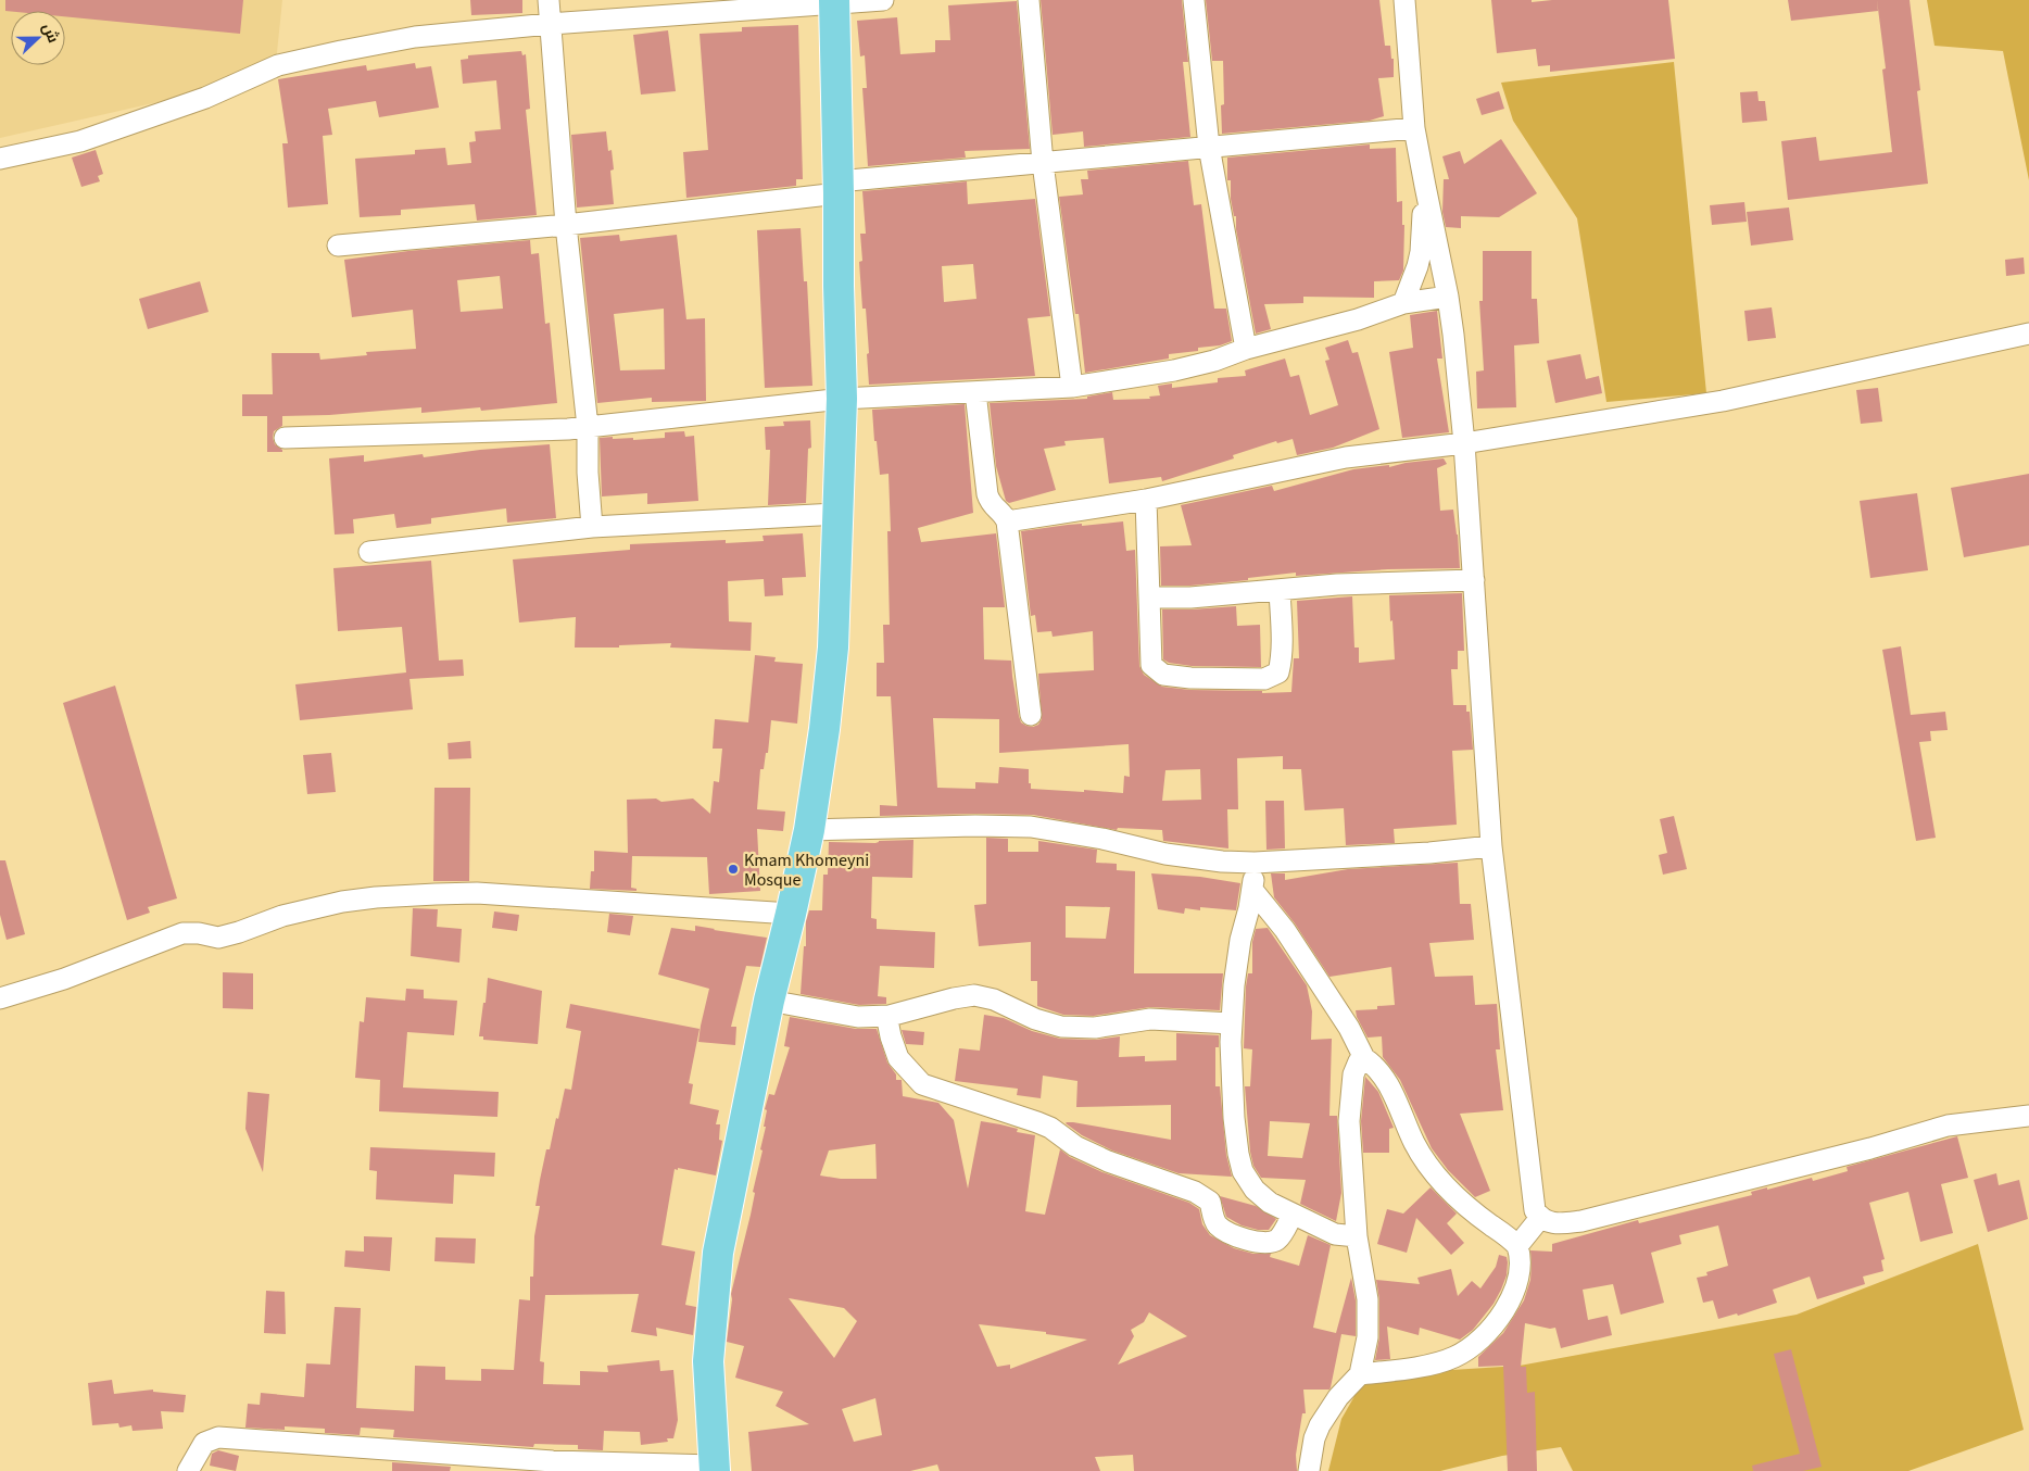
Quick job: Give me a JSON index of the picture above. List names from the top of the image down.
{
  "places": ["Kmam Khomeyni Mosque"],
  "north": "right"
}
